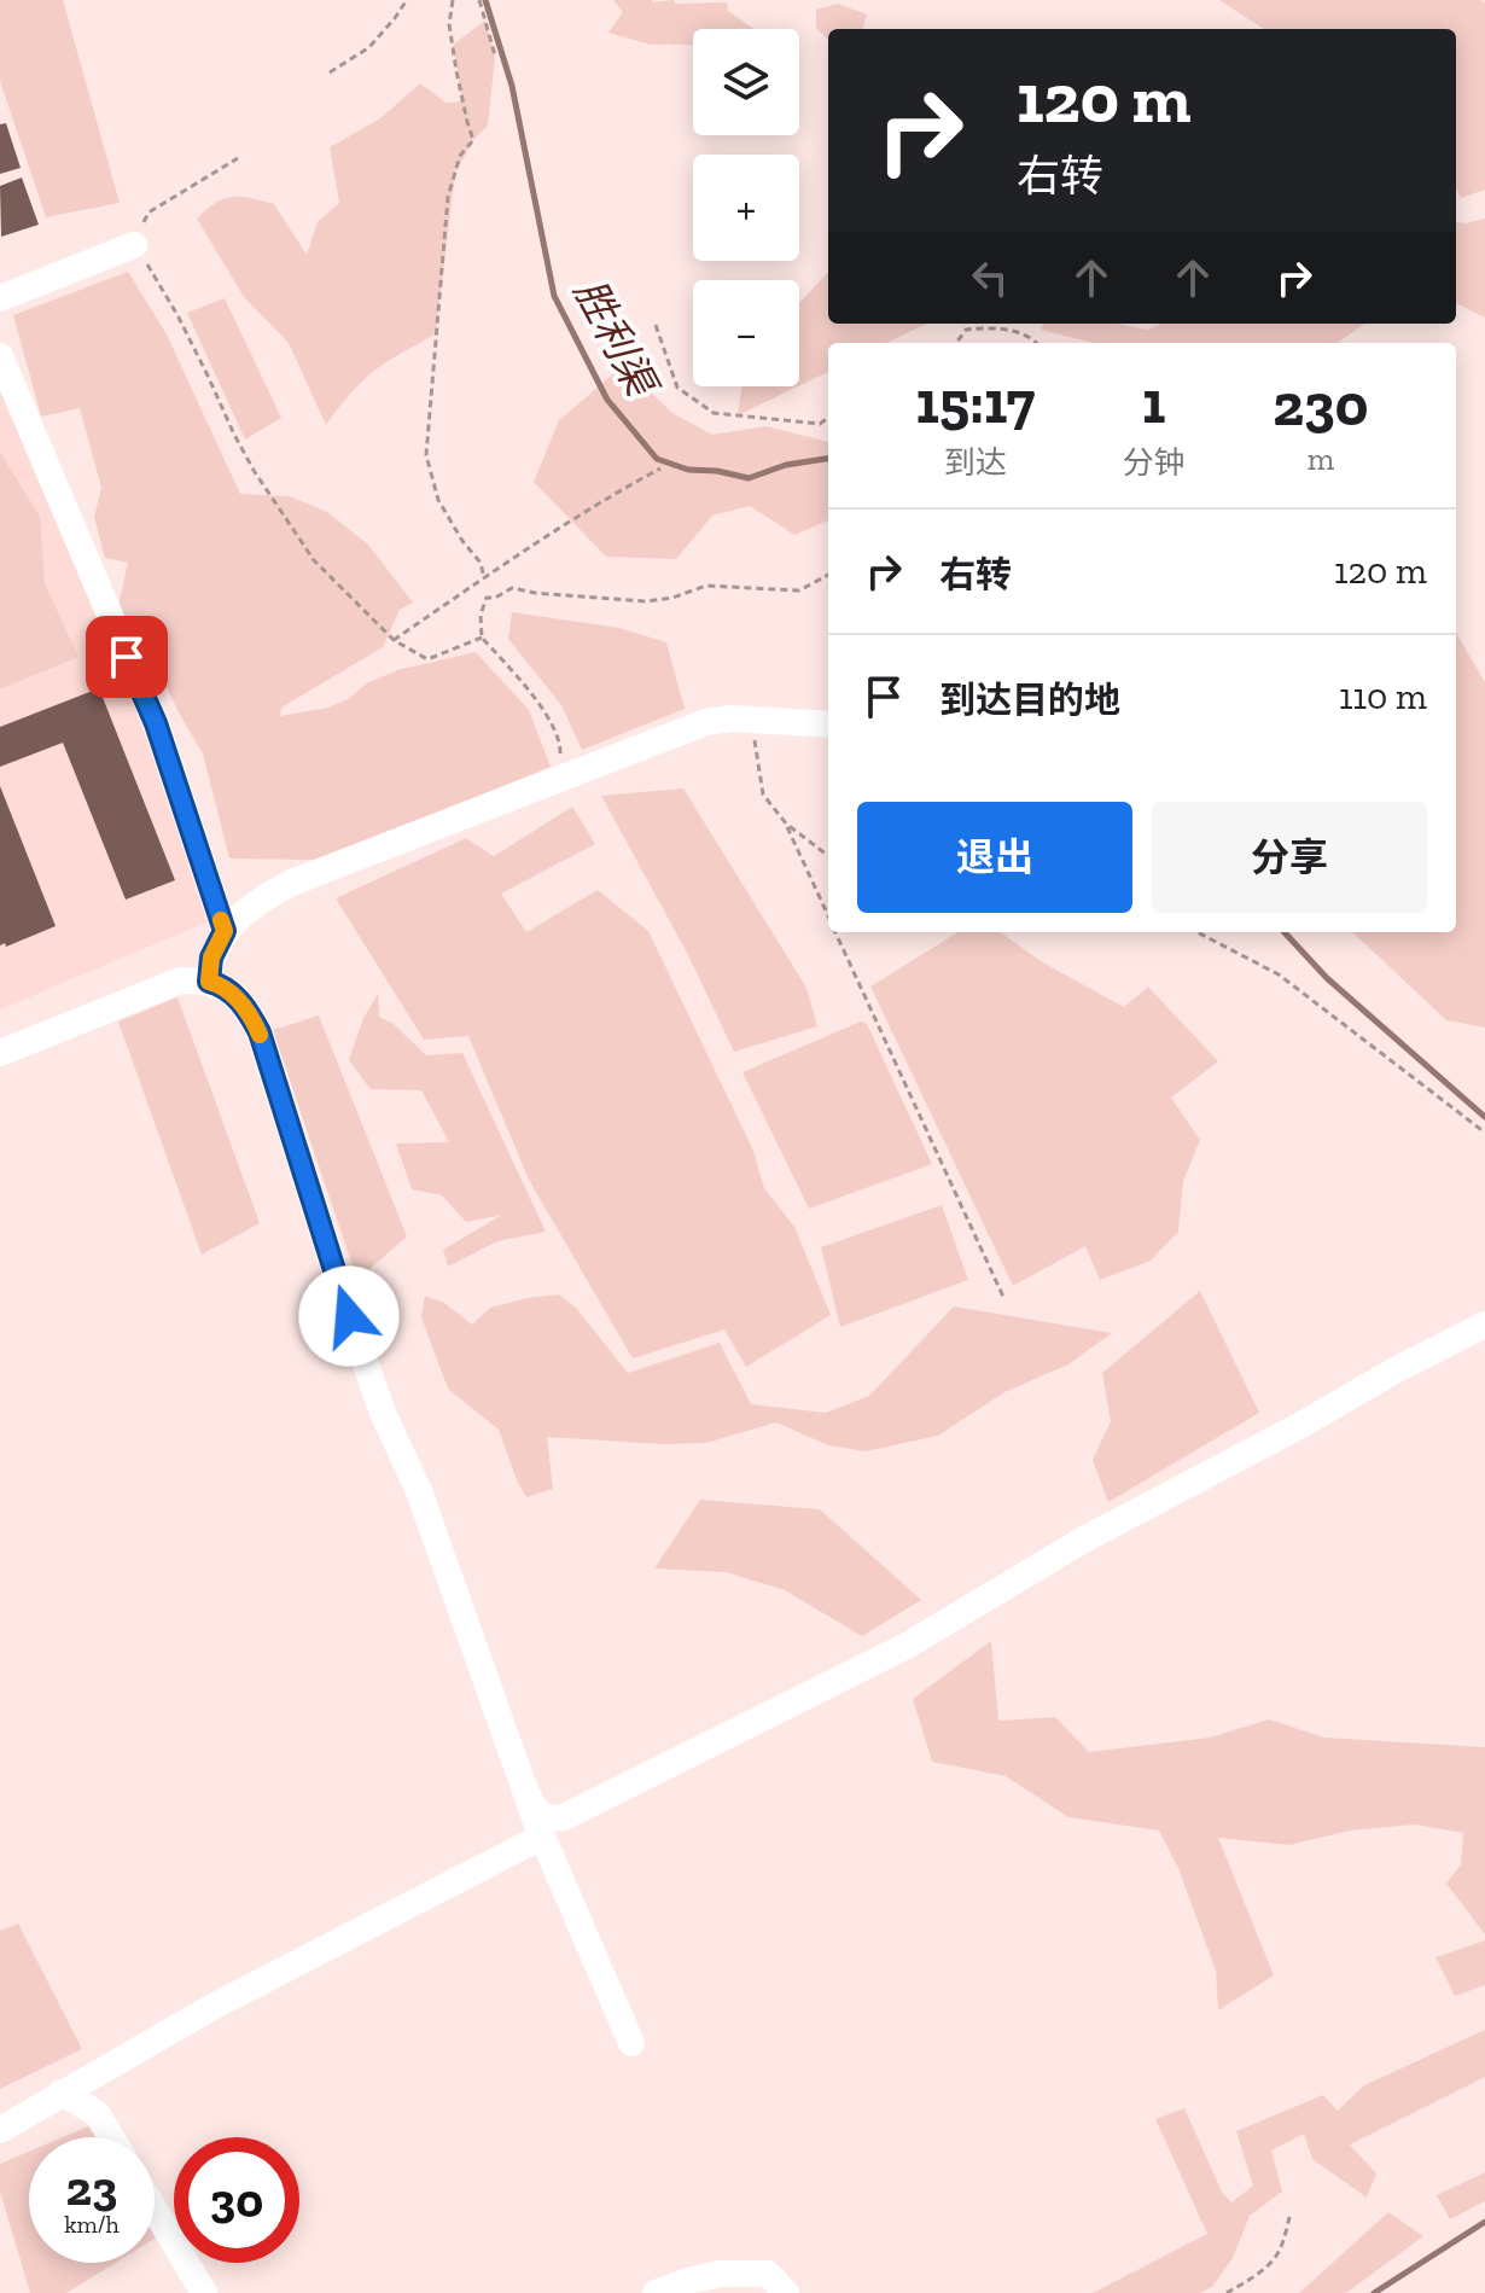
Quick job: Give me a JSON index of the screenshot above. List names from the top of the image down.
{
  "water": ["胜利渠"],
  "page": {
    "map_buttons": ["+", "−"],
    "turn": ["120 m", "右转"],
    "eta": [
      "15:17",
      "到达",
      "1",
      "分钟",
      "230",
      "m"
    ],
    "list": [
      {
        "name": "右转",
        "value": "120 m"
      },
      {
        "name": "到达目的地",
        "value": "110 m"
      }
    ],
    "buttons": ["退出", "分享"],
    "speed": "23 km/h",
    "limit": "30"
  }
}
